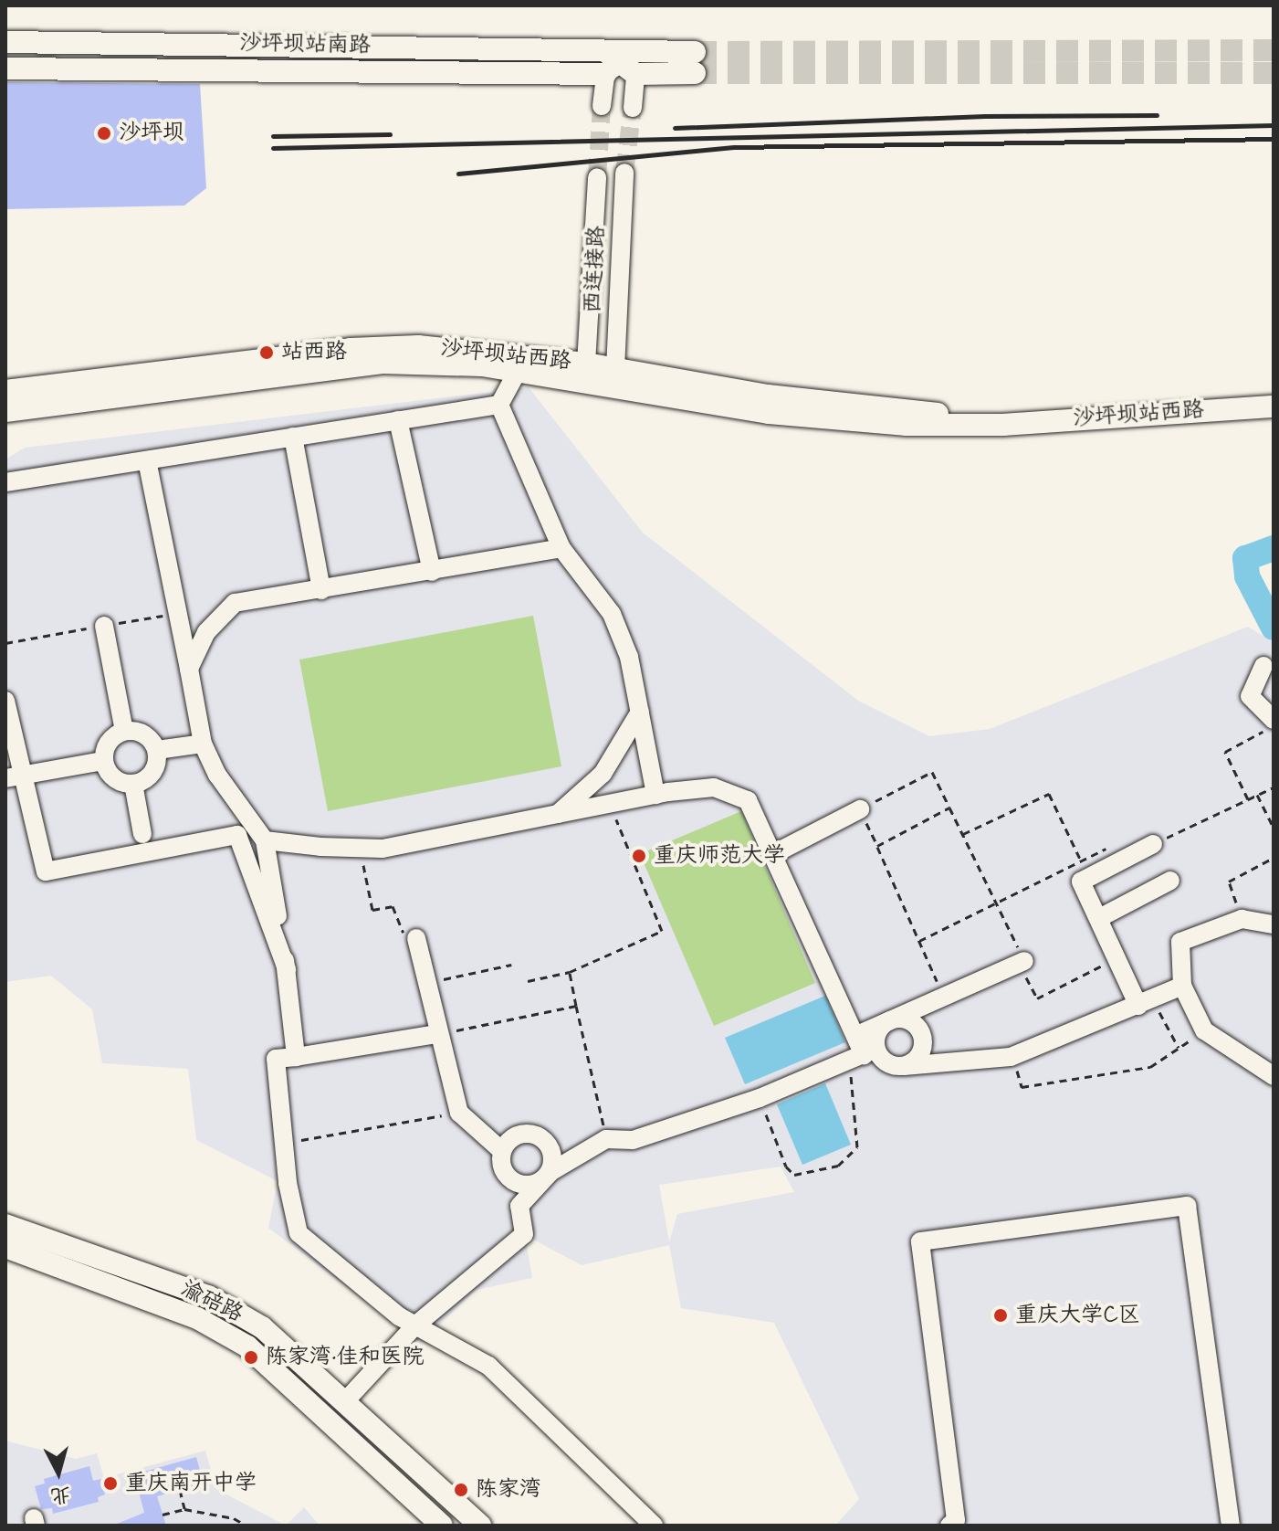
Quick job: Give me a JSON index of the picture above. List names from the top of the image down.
{
  "streets": {
    "main road": ["沙坪坝站南路", "沙坪坝站西路", "渝碚路"],
    "street": ["西连接路"]
  },
  "crossings": [
    ["西连接路", "沙坪坝站西路"]
  ],
  "places": [
    "沙坪坝",
    "站西路",
    "重庆师范大学",
    "重庆大学C区",
    "陈家湾·佳和医院",
    "重庆南开中学",
    "陈家湾"
  ],
  "north": "bottom"
}
